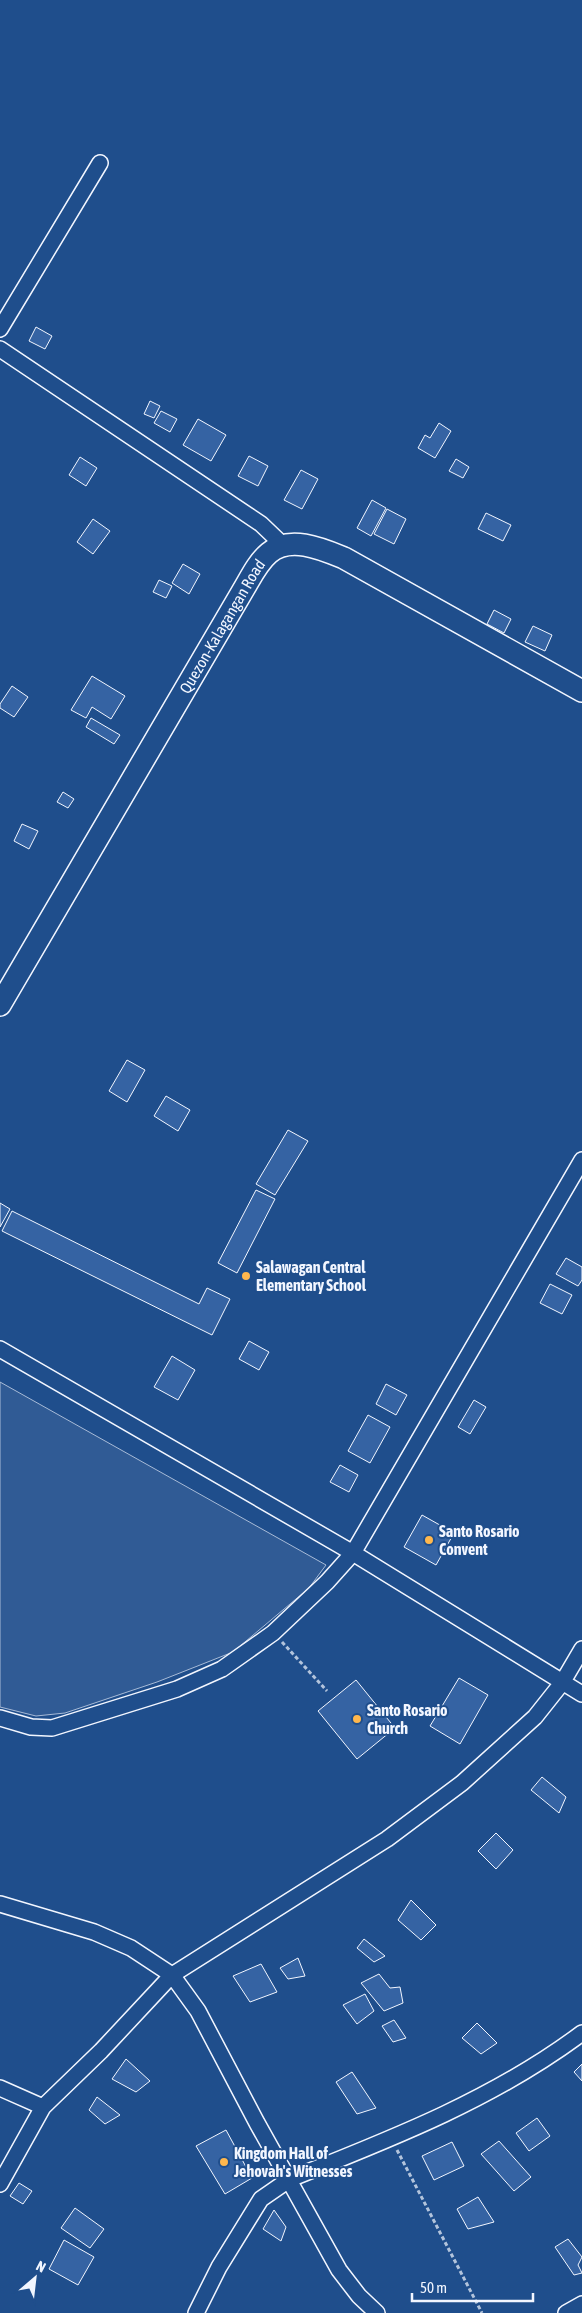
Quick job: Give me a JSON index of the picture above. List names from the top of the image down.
{
  "streets": {
    "main road": ["Quezon-Kalagangan Road"]
  },
  "places": [
    "Salawagan Central Elementary School",
    "Santo Rosario Convent",
    "Santo Rosario Church",
    "Kingdom Hall of Jehovah's Witnesses"
  ],
  "scale_bar": "50 m",
  "north": "top right"
}
